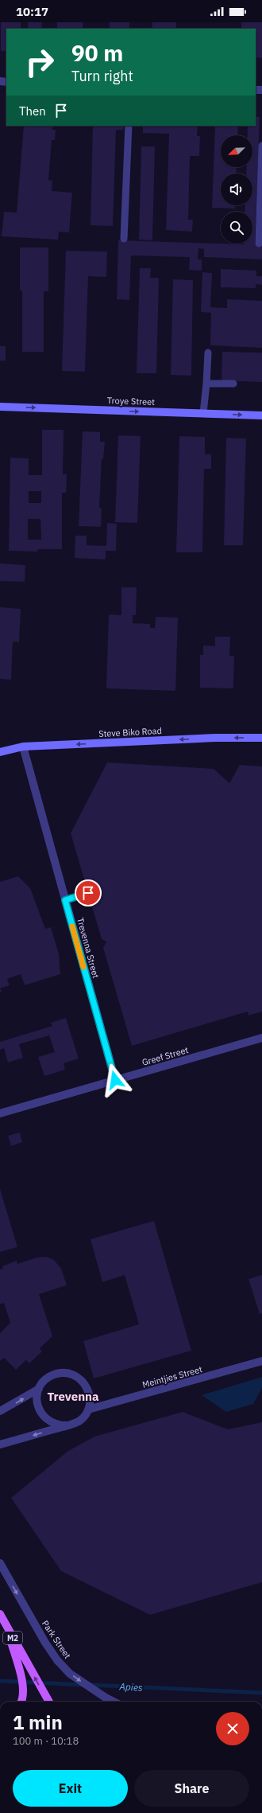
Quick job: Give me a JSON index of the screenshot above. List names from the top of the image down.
{
  "streets": {
    "main road": ["Troye Street", "Steve Biko Road", "M2"],
    "street": [
      "Trevenna Street",
      "Greef Street",
      "Meintjies Street",
      "Park Street"
    ]
  },
  "crossings": [
    ["Steve Biko Road", "Trevenna Street"],
    ["Trevenna Street", "Greef Street"]
  ],
  "one_way": ["Troye Street", "Steve Biko Road", "Park Street"],
  "districts": ["Trevenna"],
  "water": ["Apies"],
  "north": "bottom left",
  "page": {
    "status": "10:17",
    "turn": ["90 m", "Turn right"],
    "then": "Then",
    "heading": ["1 min", "100 m · 10:18"],
    "buttons": ["Exit", "Share"]
  }
}
